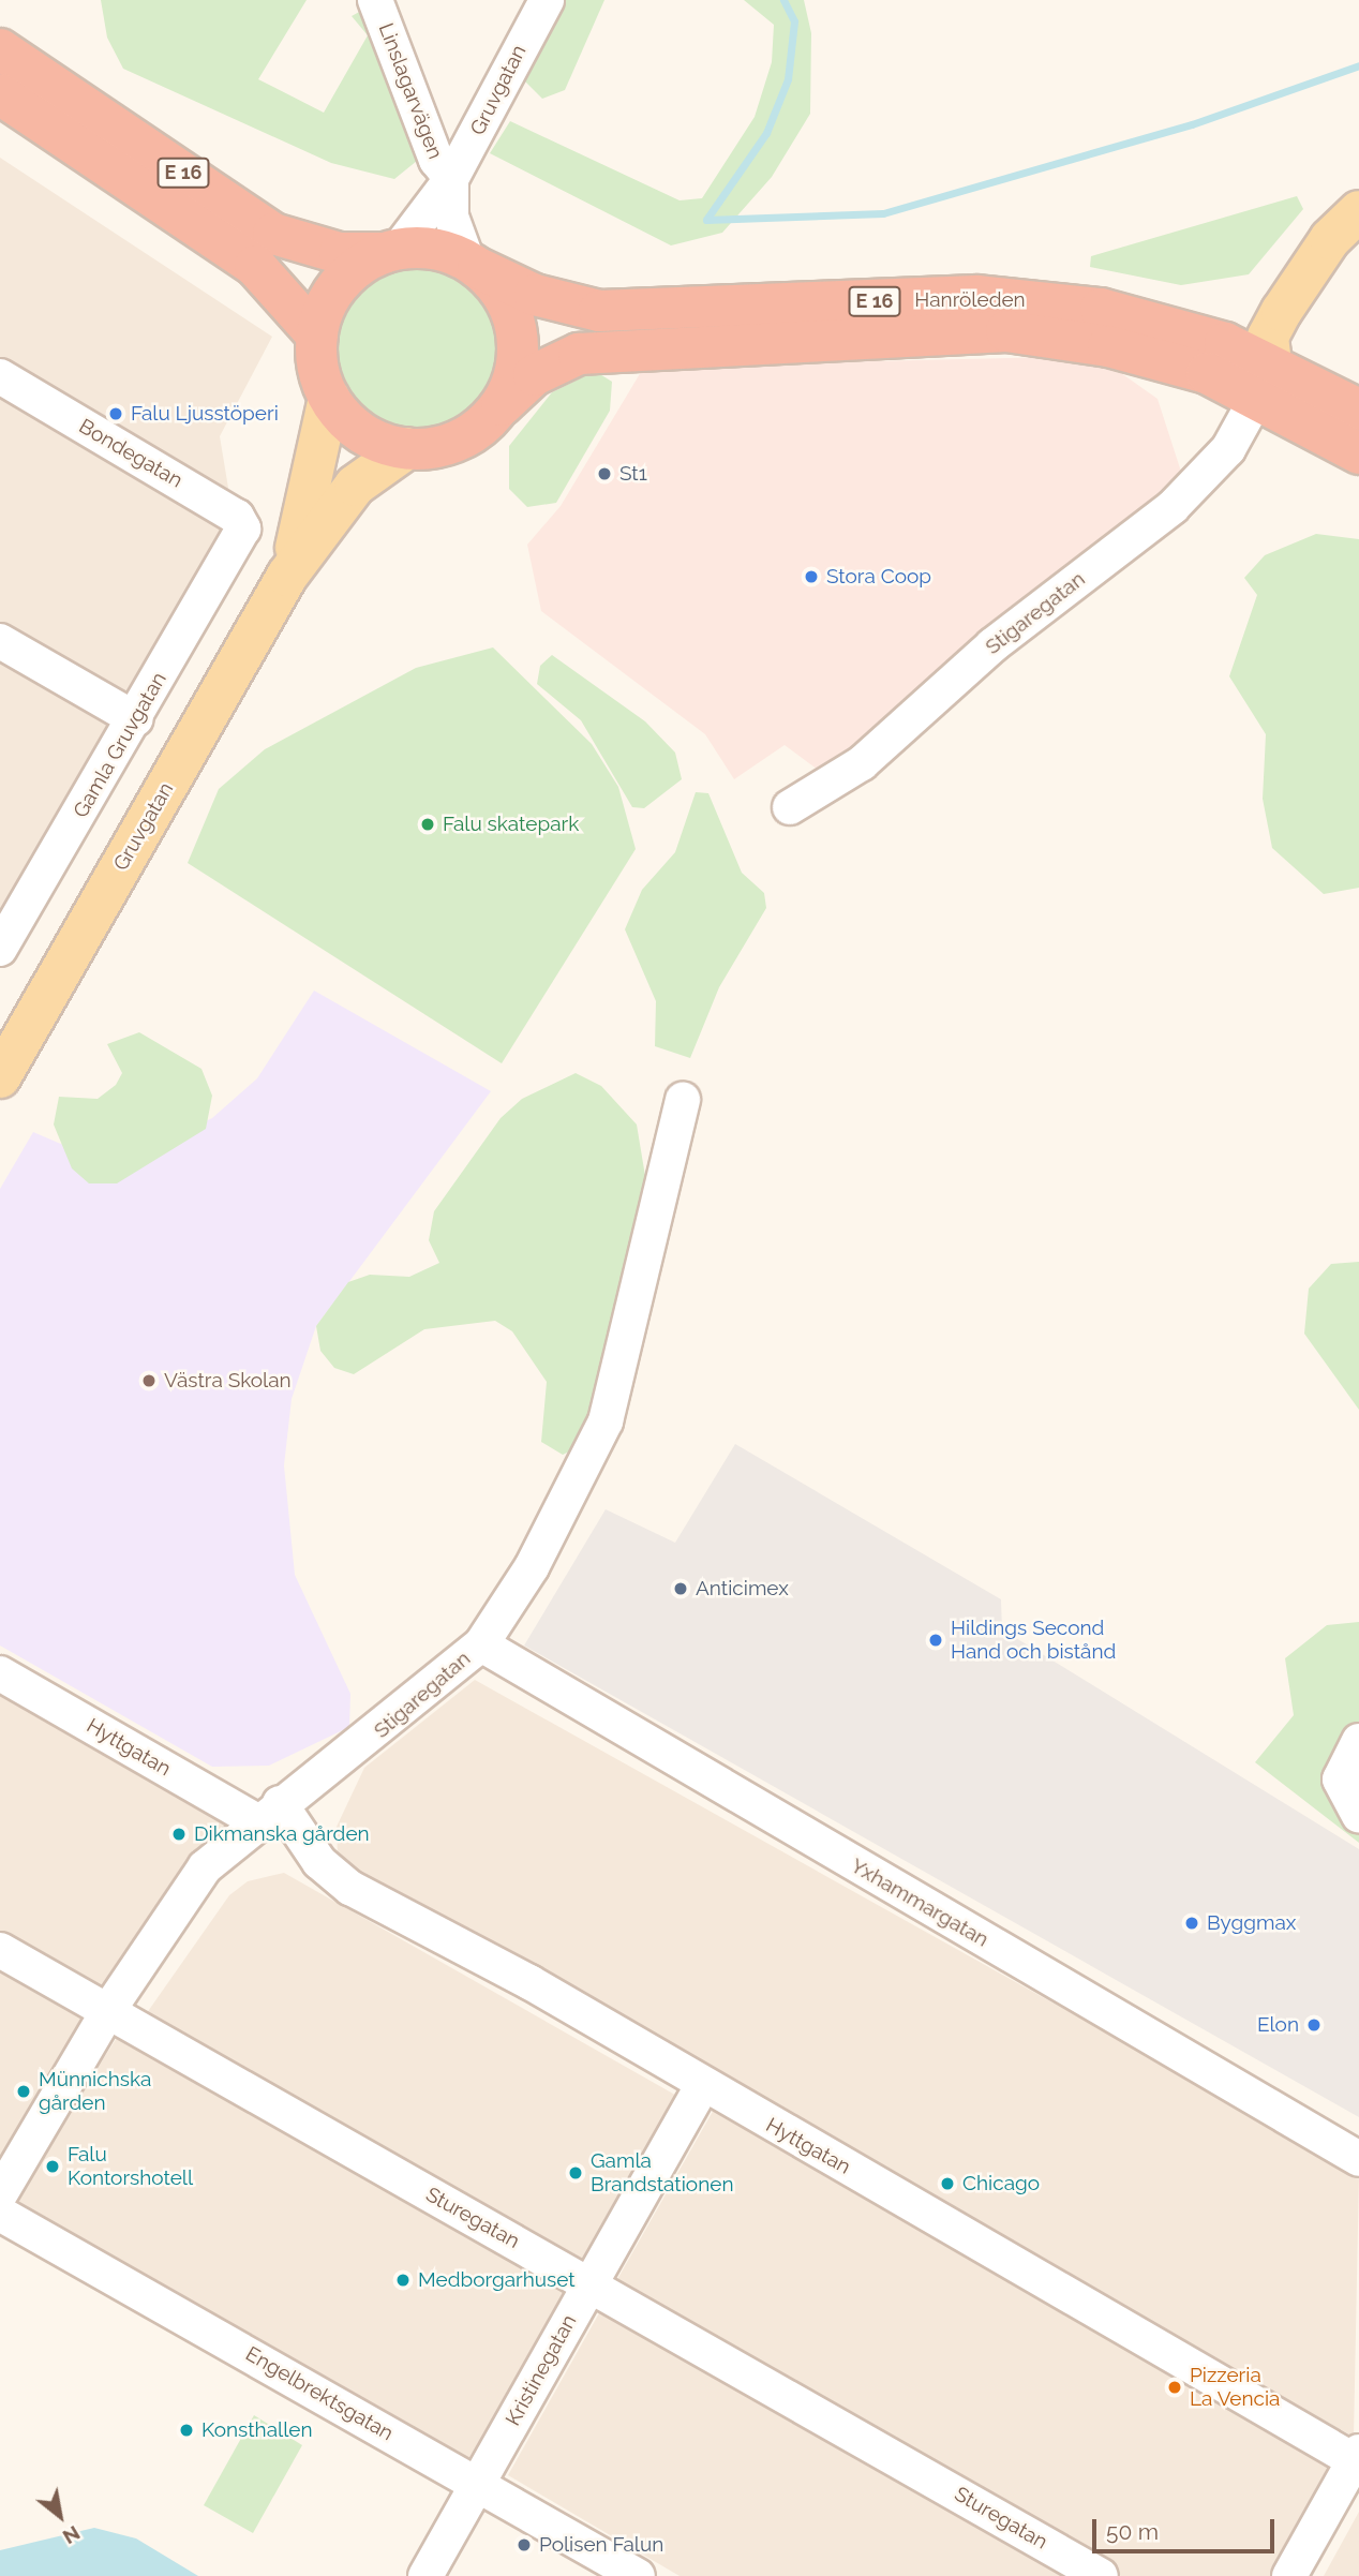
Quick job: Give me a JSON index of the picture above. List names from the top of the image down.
{
  "streets": {
    "highway": ["E 16", "Hanröleden"],
    "main road": ["Gruvgatan"],
    "street": [
      "Linslagarvägen",
      "Bondegatan",
      "Stigaregatan",
      "Gamla Gruvgatan",
      "Hyttgatan",
      "Yxhammargatan",
      "Sturegatan",
      "Kristinegatan",
      "Engelbrektsgatan"
    ]
  },
  "crossings": [
    ["Gruvgatan", "Linslagarvägen"],
    ["Gruvgatan", "E 16"],
    ["Gruvgatan", "Hanröleden"],
    ["E 16", "Hanröleden"],
    ["Hanröleden", "Stigaregatan"],
    ["Bondegatan", "Gamla Gruvgatan"],
    ["Stigaregatan", "Hyttgatan"],
    ["Stigaregatan", "Yxhammargatan"],
    ["Stigaregatan", "Sturegatan"],
    ["Hyttgatan", "Kristinegatan"],
    ["Sturegatan", "Kristinegatan"],
    ["Kristinegatan", "Engelbrektsgatan"]
  ],
  "places": [
    "Falu Ljusstöperi",
    "St1",
    "Stora Coop",
    "Falu skatepark",
    "Västra Skolan",
    "Anticimex",
    "Hildings Second Hand och bistånd",
    "Dikmanska gården",
    "Byggmax",
    "Elon",
    "Münnichska gården",
    "Falu Kontorshotell",
    "Gamla Brandstationen",
    "Chicago",
    "Medborgarhuset",
    "Pizzeria La Vencia",
    "Konsthallen",
    "Polisen Falun"
  ],
  "scale_bar": "50 m",
  "north": "bottom right"
}
